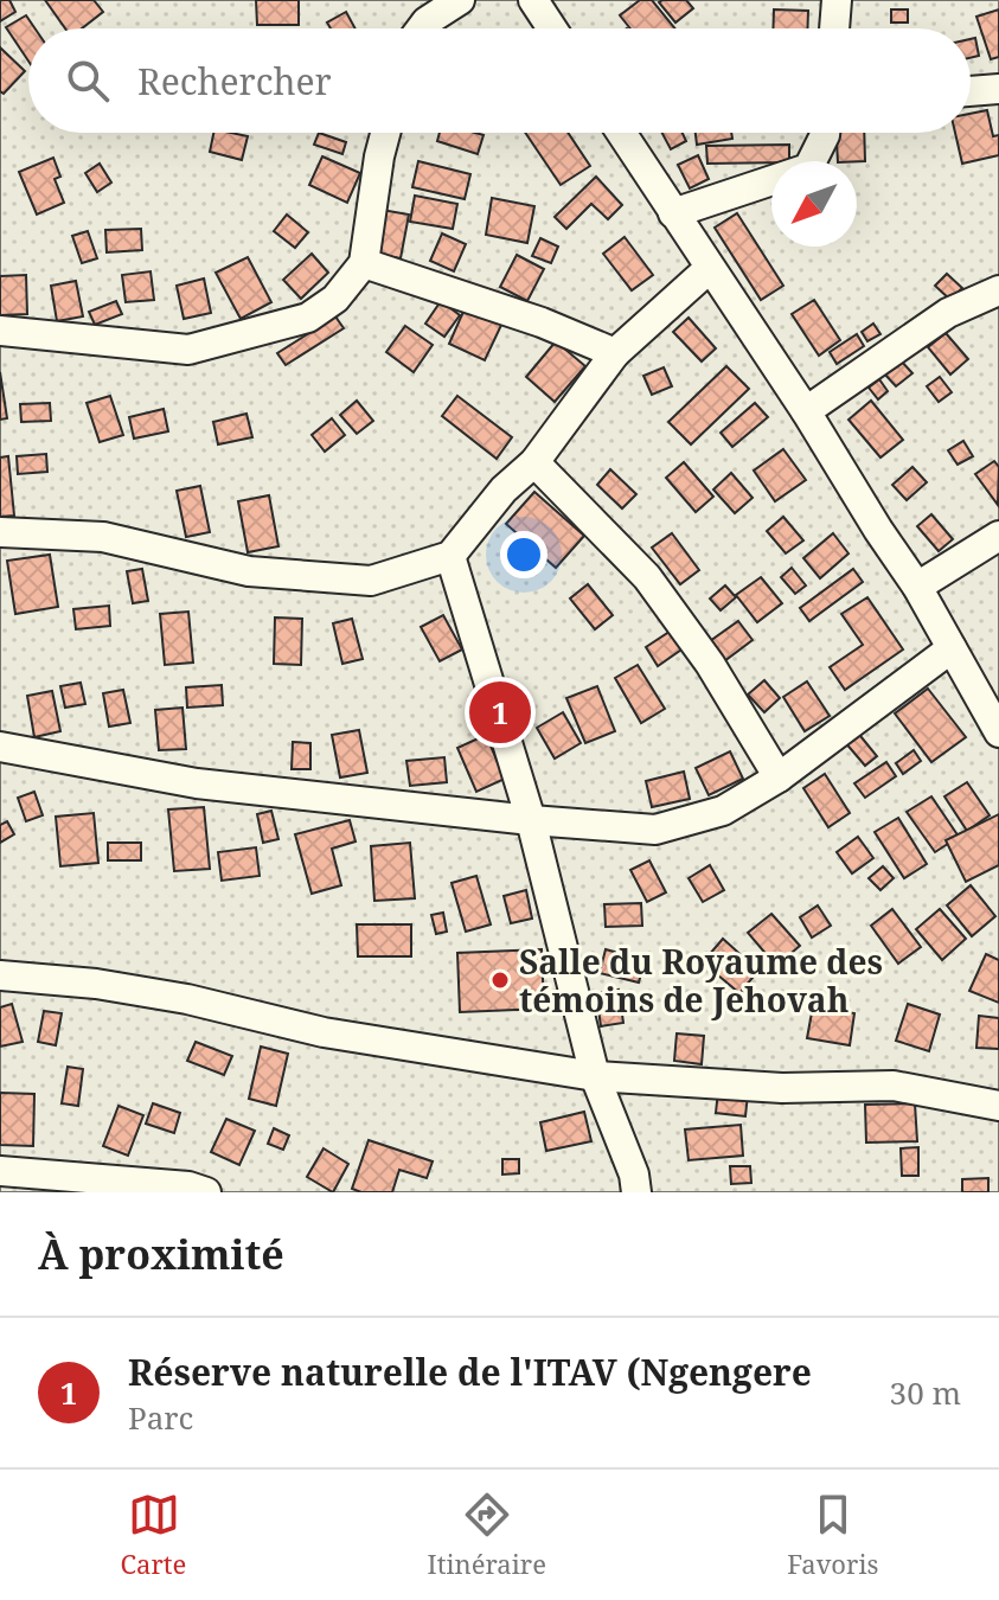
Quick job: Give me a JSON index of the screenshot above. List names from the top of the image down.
{
  "places": ["Salle du Royaume des témoins de Jehovah"],
  "north": "bottom left",
  "page": {
    "search": "Rechercher",
    "pins": "1",
    "heading": "À proximité",
    "list": [
      {
        "mark": "1",
        "name": "Réserve naturelle de l'ITAV (Ngengere",
        "note": "Parc",
        "value": "30 m"
      }
    ],
    "nav": ["Carte", "Itinéraire", "Favoris"]
  }
}
